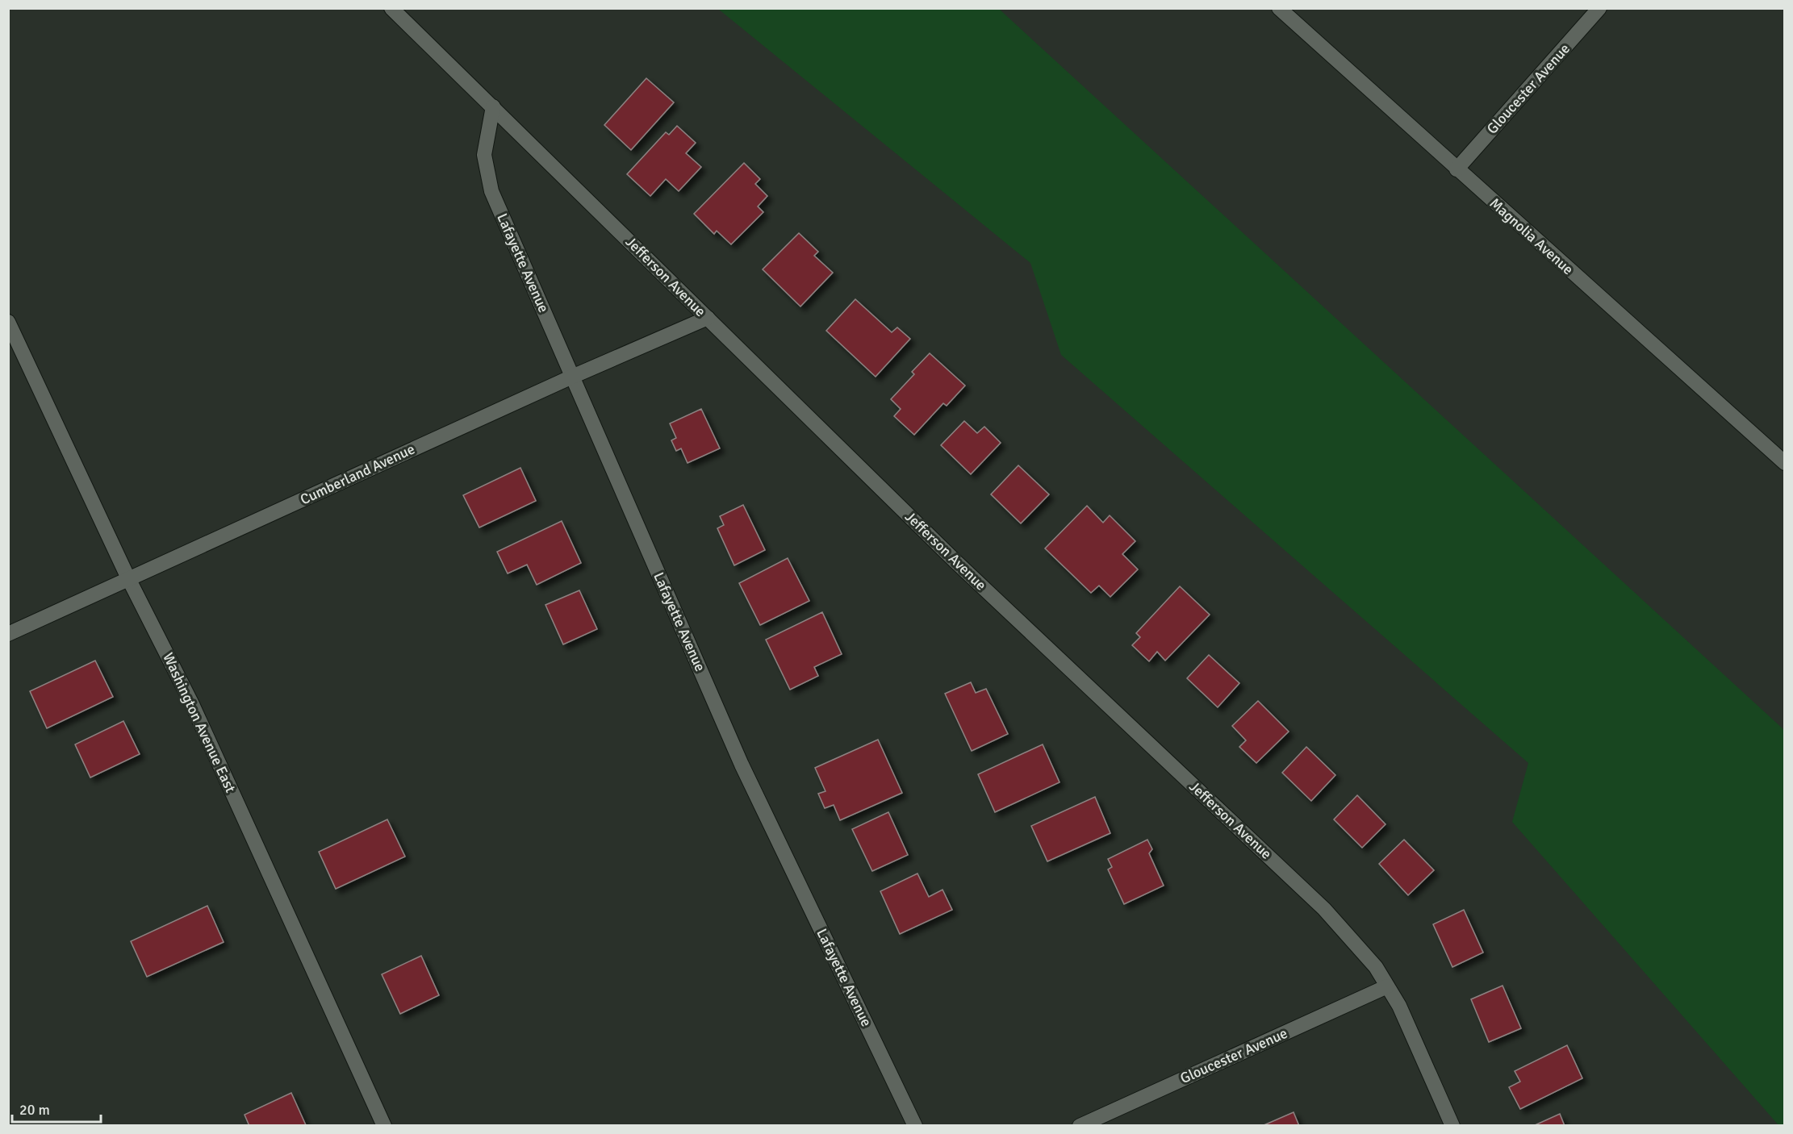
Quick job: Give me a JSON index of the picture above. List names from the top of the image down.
{
  "streets": {
    "street": [
      "Gloucester Avenue",
      "Magnolia Avenue",
      "Lafayette Avenue",
      "Jefferson Avenue",
      "Cumberland Avenue",
      "Washington Avenue East"
    ]
  },
  "crossings": [
    ["Gloucester Avenue", "Magnolia Avenue"],
    ["Gloucester Avenue", "Jefferson Avenue"],
    ["Lafayette Avenue", "Jefferson Avenue"],
    ["Lafayette Avenue", "Cumberland Avenue"],
    ["Jefferson Avenue", "Cumberland Avenue"],
    ["Cumberland Avenue", "Washington Avenue East"]
  ],
  "scale_bar": "20 m"
}
